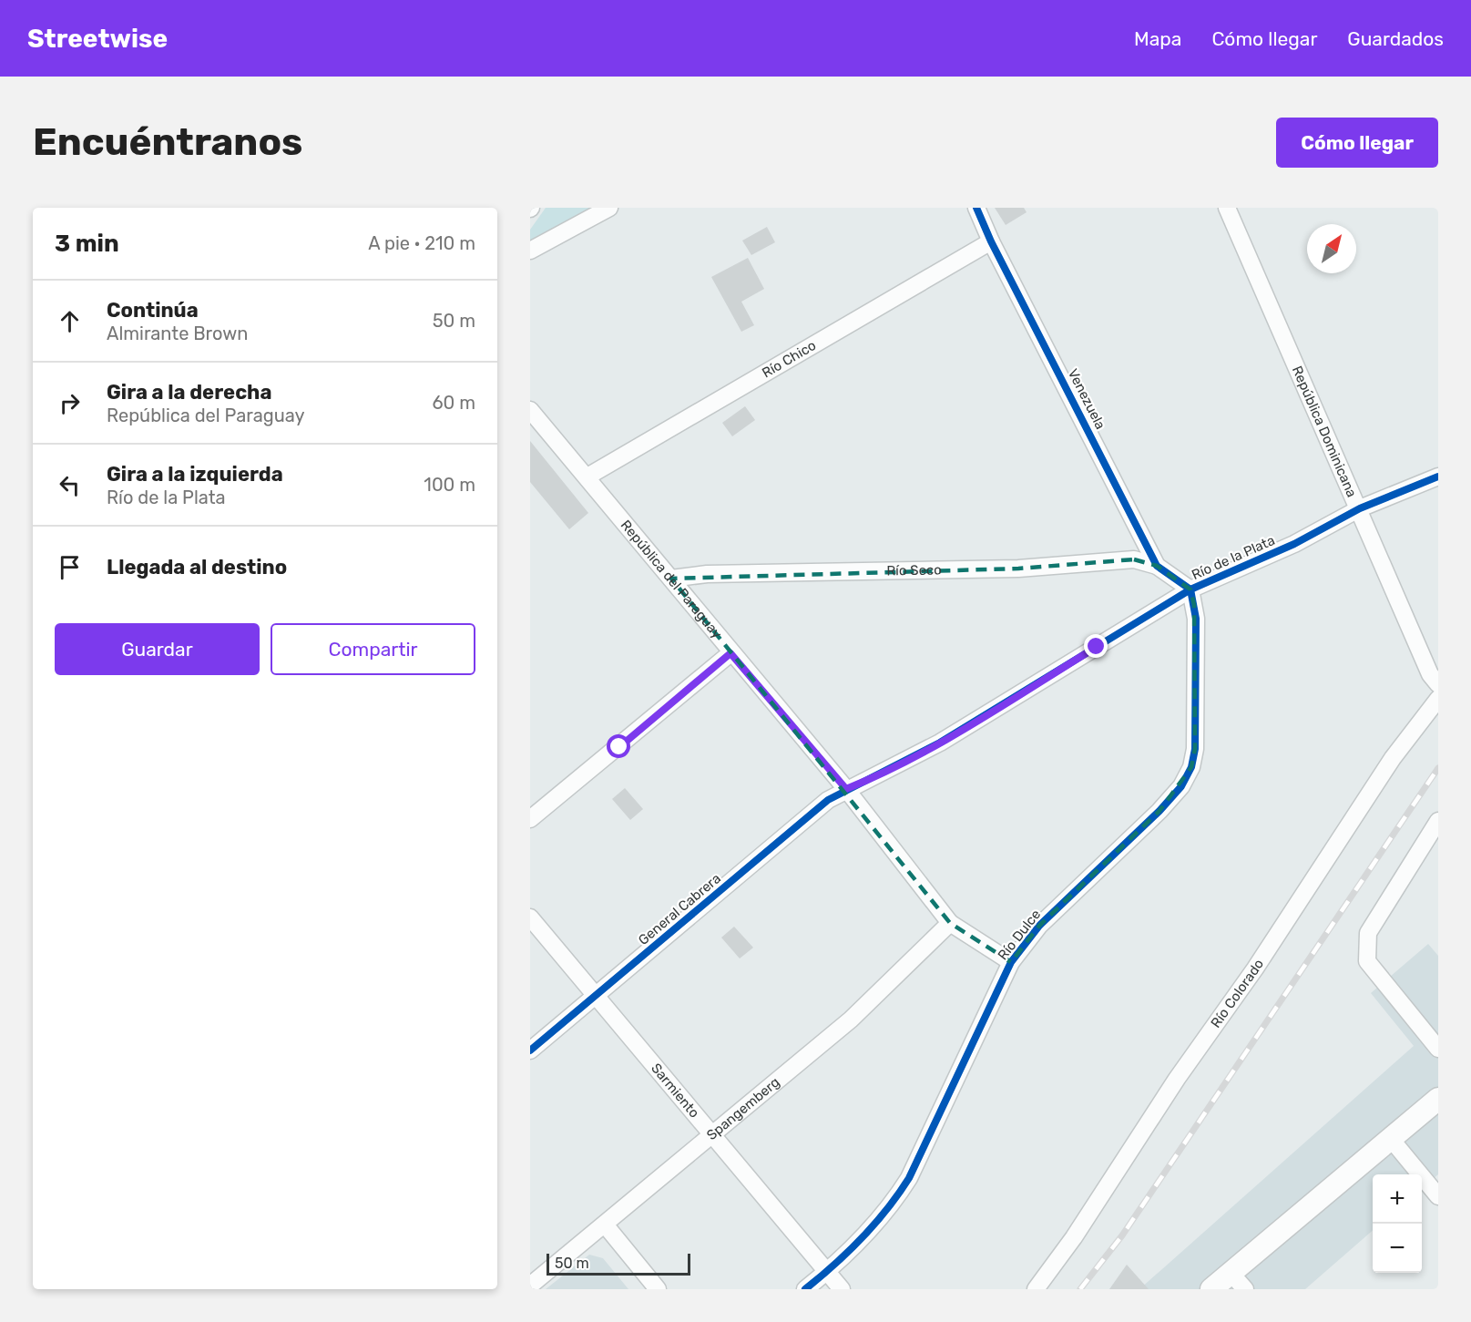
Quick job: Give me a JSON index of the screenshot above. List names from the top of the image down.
{
  "streets": {
    "street": [
      "Río Chico",
      "Venezuela",
      "República Dominicana",
      "Río de la Plata",
      "Río Seco",
      "República del Paraguay",
      "General Cabrera",
      "Río Dulce",
      "Río Colorado",
      "Sarmiento",
      "Spangemberg"
    ]
  },
  "crossings": [
    ["Río Chico", "Venezuela"],
    ["Río Chico", "República del Paraguay"],
    ["Venezuela", "Río de la Plata"],
    ["Venezuela", "Río Seco"],
    ["Venezuela", "Río Dulce"],
    ["República Dominicana", "Río de la Plata"],
    ["Río de la Plata", "República del Paraguay"],
    ["Río de la Plata", "General Cabrera"],
    ["Río de la Plata", "Río Dulce"],
    ["Río Seco", "República del Paraguay"],
    ["República del Paraguay", "General Cabrera"],
    ["República del Paraguay", "Río Dulce"],
    ["República del Paraguay", "Spangemberg"],
    ["General Cabrera", "Sarmiento"],
    ["Río Dulce", "Sarmiento"],
    ["Sarmiento", "Spangemberg"]
  ],
  "scale_bar": "50 m",
  "north": "top right",
  "page": {
    "header": "Streetwise",
    "nav": ["Mapa", "Cómo llegar", "Guardados"],
    "buttons": [
      "Cómo llegar",
      ["Guardar", "Compartir"]
    ],
    "title": "Encuéntranos",
    "heading": ["3 min", "A pie · 210 m"],
    "list": [
      ["Continúa", "Almirante Brown", "50 m"],
      ["Gira a la derecha", "República del Paraguay", "60 m"],
      ["Gira a la izquierda", "Río de la Plata", "100 m"],
      "Llegada al destino"
    ],
    "map_buttons": ["+", "−"],
    "scale": "50 m"
  }
}
